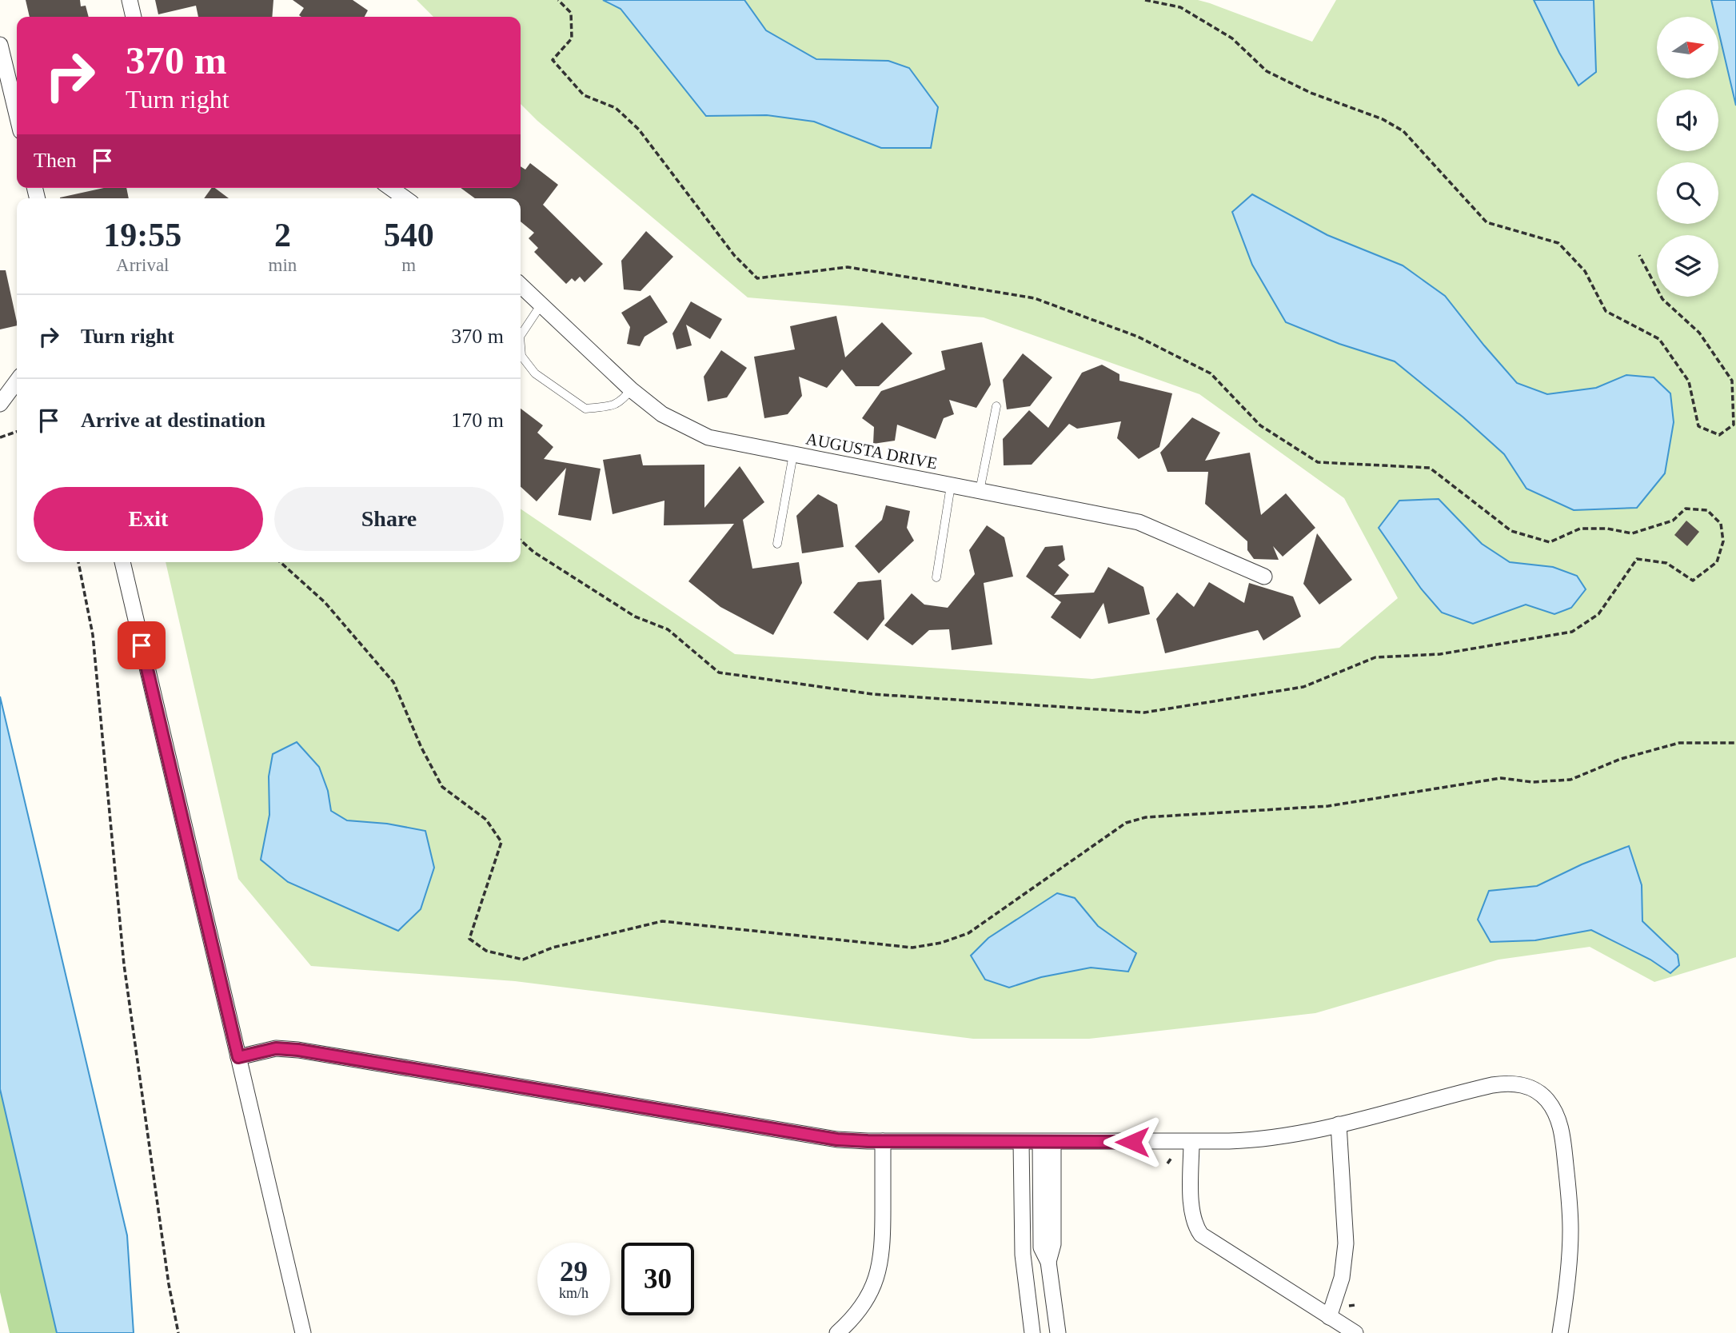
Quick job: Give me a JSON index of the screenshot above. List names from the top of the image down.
{
  "streets": {
    "street": ["AUGUSTA DRIVE"]
  },
  "north": "right",
  "page": {
    "turn": ["370 m", "Turn right"],
    "then": "Then",
    "eta": [
      "19:55",
      "Arrival",
      "2",
      "min",
      "540",
      "m"
    ],
    "list": [
      {
        "name": "Turn right",
        "value": "370 m"
      },
      {
        "name": "Arrive at destination",
        "value": "170 m"
      }
    ],
    "buttons": ["Exit", "Share"],
    "speed": "29 km/h",
    "limit": "30"
  }
}
